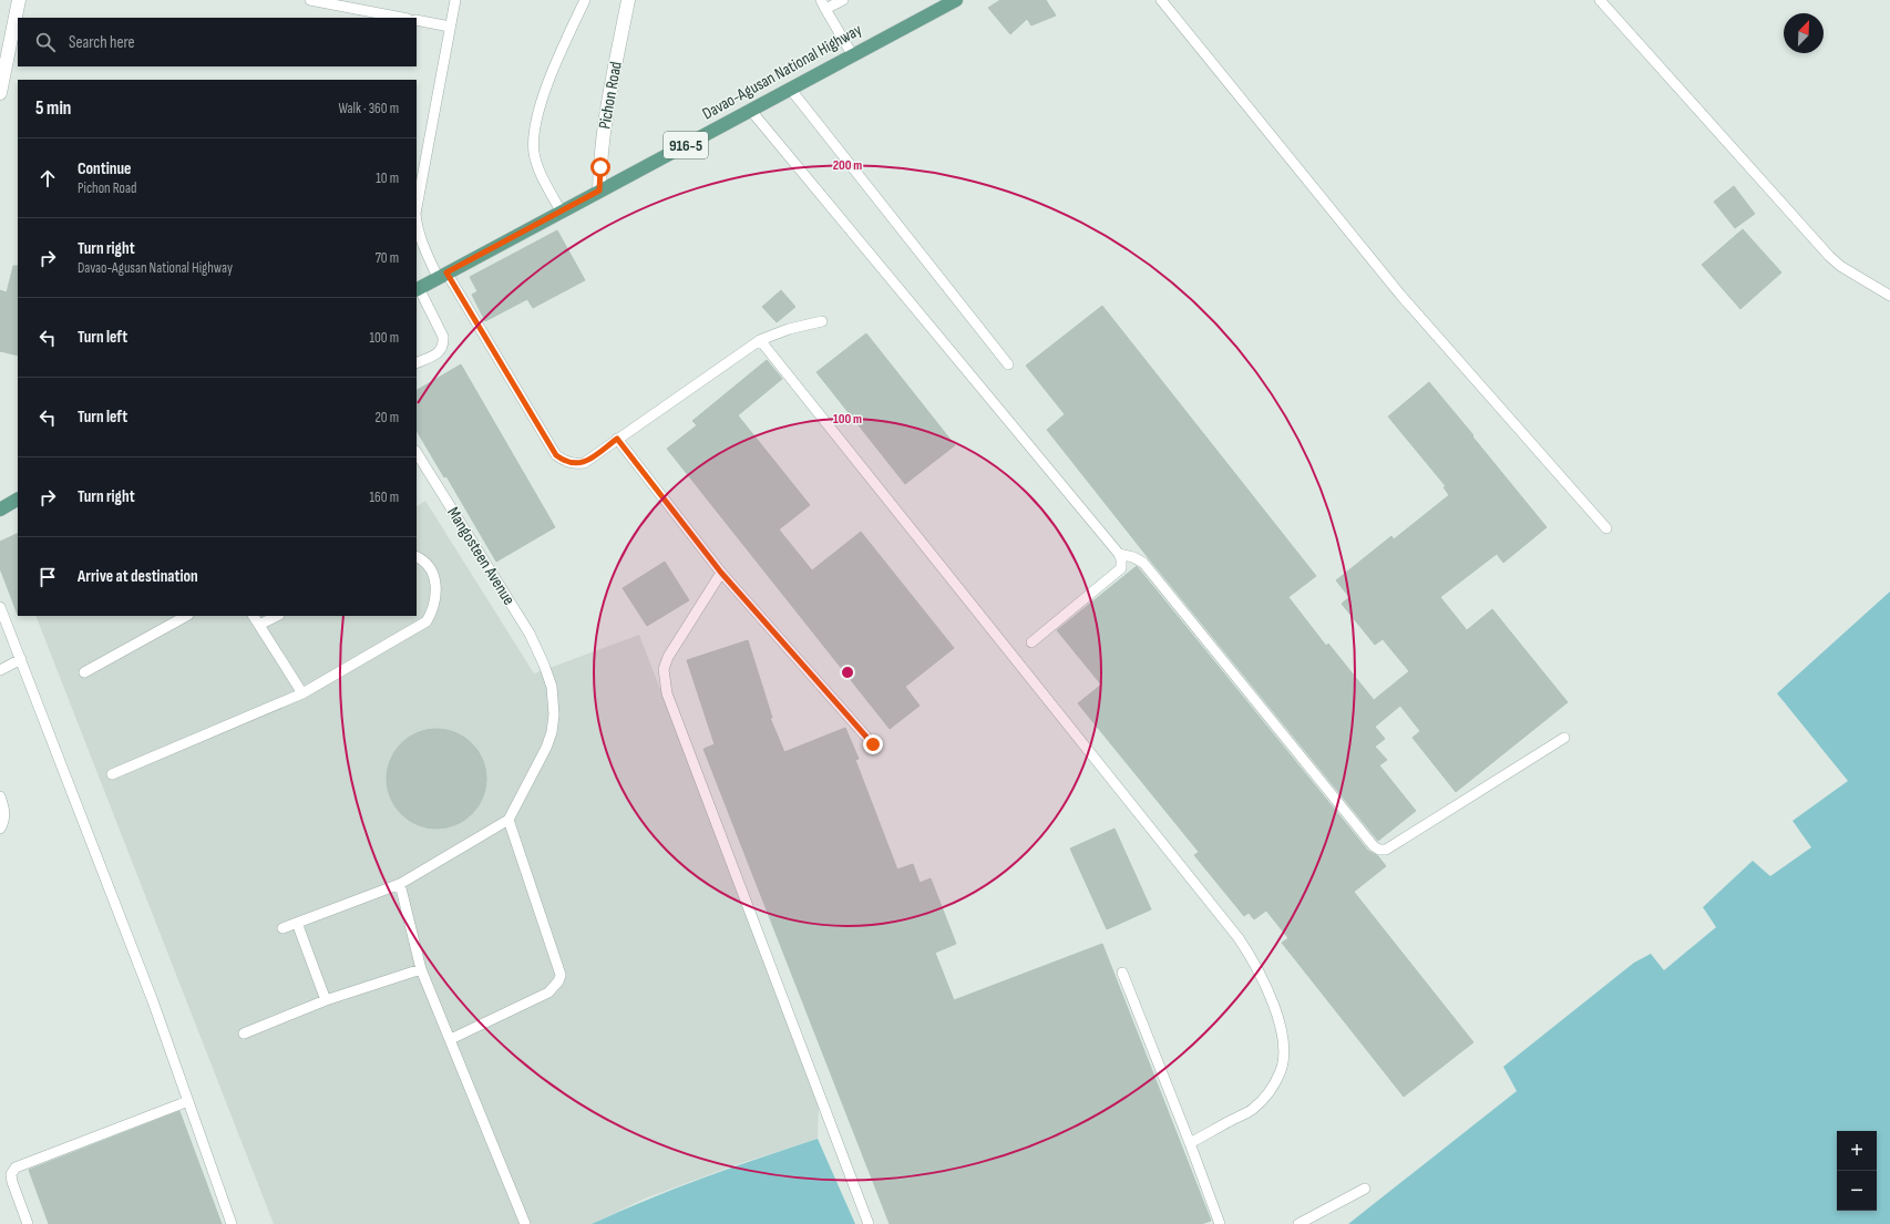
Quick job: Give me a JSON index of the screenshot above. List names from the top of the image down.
{
  "streets": {
    "main road": ["Davao-Agusan National Highway", "916-5"],
    "street": ["Pichon Road"],
    "lane": ["Mangosteen Avenue"]
  },
  "crossings": [
    ["Davao-Agusan National Highway", "Pichon Road"]
  ],
  "north": "top right",
  "page": {
    "search": "Search here",
    "heading": ["5 min", "Walk · 360 m"],
    "list": [
      ["Continue", "Pichon Road", "10 m"],
      ["Turn right", "Davao-Agusan National Highway", "70 m"],
      ["Turn left", "100 m"],
      ["Turn left", "20 m"],
      ["Turn right", "160 m"],
      "Arrive at destination"
    ],
    "map_buttons": ["+", "−"]
  },
  "rings": ["200 m", "100 m"]
}
